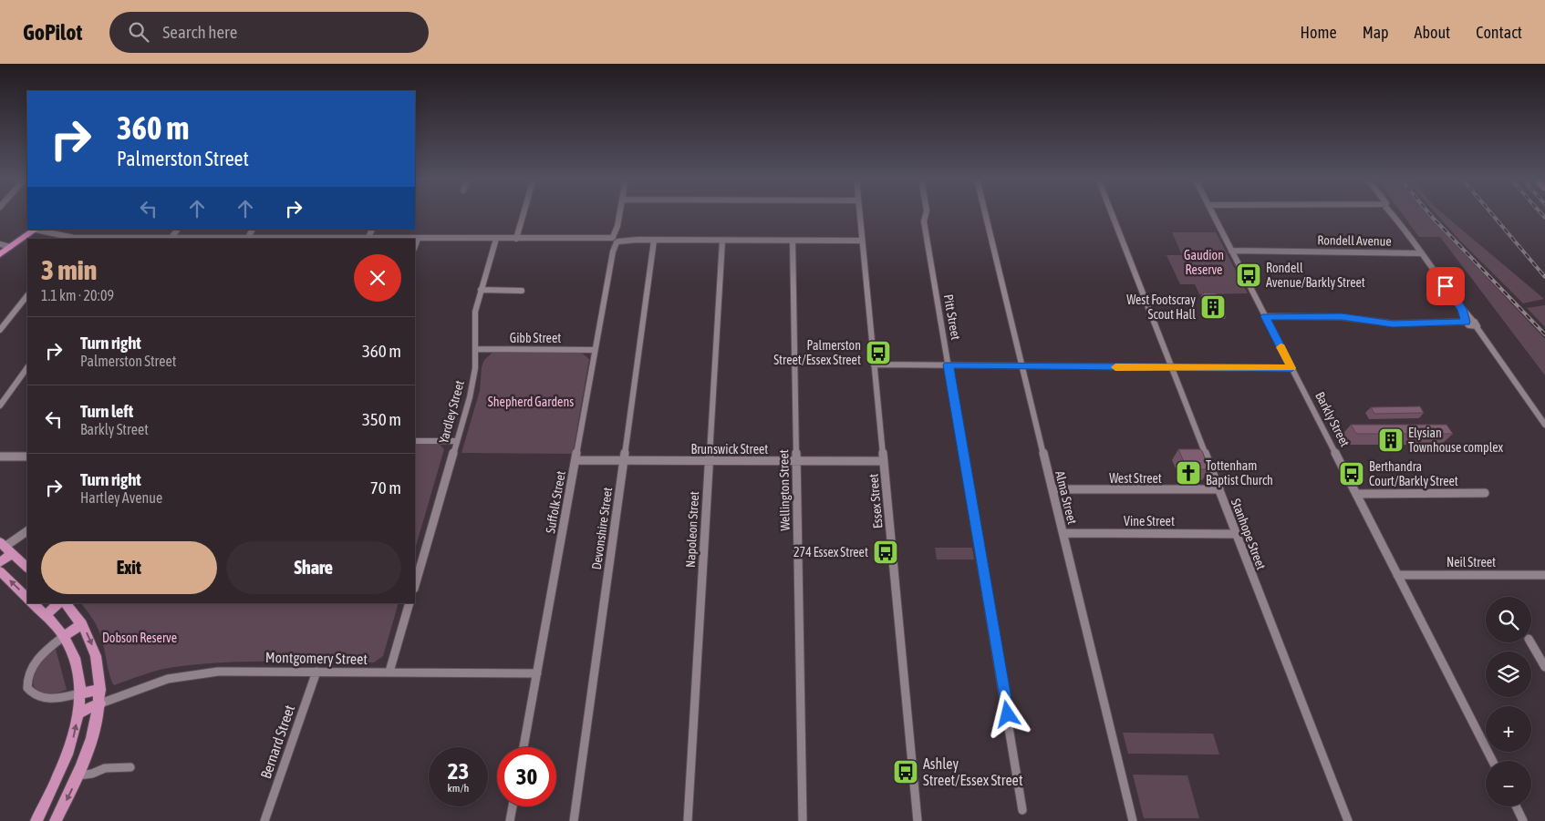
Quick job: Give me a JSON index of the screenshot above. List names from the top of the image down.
{
  "streets": {
    "street": [
      "Rondell Avenue",
      "Pitt Street",
      "Gibb Street",
      "Yardley Street",
      "Barkly Street",
      "Brunswick Street",
      "West Street",
      "Wellington Street",
      "Alma Street",
      "Essex Street",
      "Suffolk Street",
      "Vine Street",
      "Devonshire Street",
      "Napoleon Street",
      "Stanhope Street",
      "Neil Street",
      "Montgomery Street",
      "Bernard Street"
    ]
  },
  "crossings": [
    ["Rondell Avenue", "Barkly Street"],
    ["Gibb Street", "Yardley Street"],
    ["Gibb Street", "Suffolk Street"],
    ["Barkly Street", "Neil Street"],
    ["Brunswick Street", "Wellington Street"],
    ["Brunswick Street", "Essex Street"],
    ["Brunswick Street", "Suffolk Street"],
    ["Brunswick Street", "Devonshire Street"],
    ["Brunswick Street", "Napoleon Street"],
    ["West Street", "Alma Street"],
    ["West Street", "Stanhope Street"],
    ["Alma Street", "Vine Street"],
    ["Suffolk Street", "Montgomery Street"],
    ["Vine Street", "Stanhope Street"],
    ["Montgomery Street", "Bernard Street"]
  ],
  "parks": ["Gaudion Reserve", "Shepherd Gardens", "Dobson Reserve"],
  "places": {
    "bus stop": [
      "Rondell Avenue/Barkly Street",
      "Palmerston Street/Essex Street",
      "Berthandra Court/Barkly Street",
      "274 Essex Street",
      "Ashley Street/Essex Street"
    ],
    "building": ["West Footscray Scout Hall", "Elysian Townhouse complex"],
    "church": ["Tottenham Baptist Church"]
  },
  "page": {
    "header": "GoPilot",
    "search": "Search here",
    "nav": [
      "Home",
      "Map",
      "About",
      "Contact"
    ],
    "turn": ["360 m", "Palmerston Street"],
    "heading": ["3 min", "1.1 km · 20:09"],
    "list": [
      {
        "name": "Turn right",
        "note": "Palmerston Street",
        "value": "360 m"
      },
      {
        "name": "Turn left",
        "note": "Barkly Street",
        "value": "350 m"
      },
      {
        "name": "Turn right",
        "note": "Hartley Avenue",
        "value": "70 m"
      }
    ],
    "buttons": ["Exit", "Share"],
    "map_buttons": ["+", "−"],
    "speed": "23 km/h",
    "limit": "30"
  }
}
